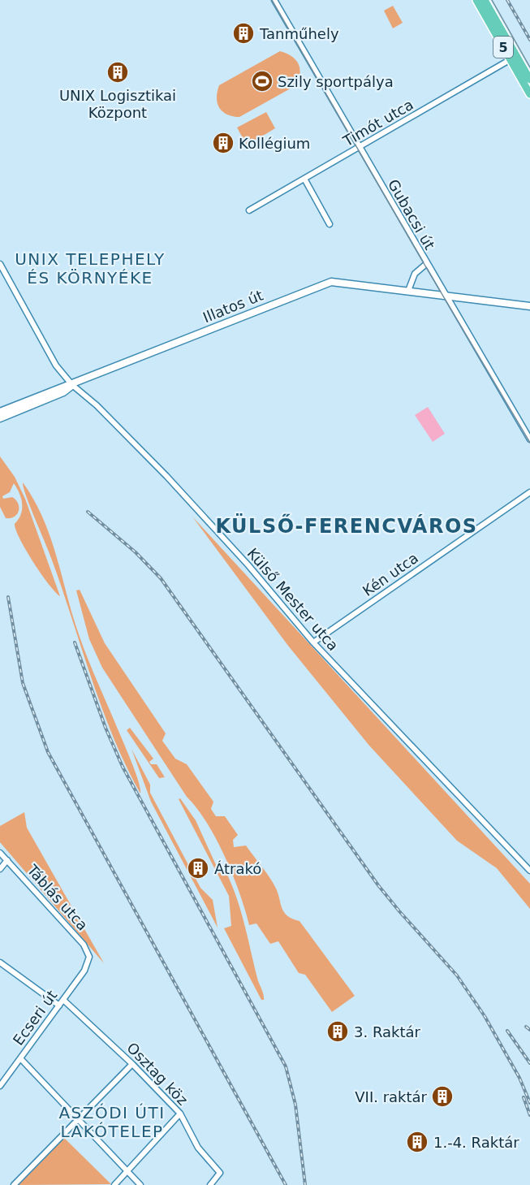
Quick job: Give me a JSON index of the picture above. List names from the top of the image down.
{
  "streets": {
    "main road": ["5"],
    "street": [
      "Timót utca",
      "Gubacsi út",
      "Illatos út",
      "Kén utca",
      "Külső Mester utca",
      "Táblás utca",
      "Ecseri út",
      "Osztag köz"
    ]
  },
  "crossings": [
    ["5", "Timót utca"],
    ["Timót utca", "Gubacsi út"],
    ["Gubacsi út", "Illatos út"],
    ["Illatos út", "Külső Mester utca"],
    ["Kén utca", "Külső Mester utca"],
    ["Táblás utca", "Ecseri út"],
    ["Ecseri út", "Osztag köz"]
  ],
  "districts": ["UNIX TELEPHELY ÉS KÖRNYÉKE", "KÜLSŐ-FERENCVÁROS", "ASZÓDI ÚTI LAKÓTELEP"],
  "places": {
    "building": [
      "Tanműhely",
      "UNIX Logisztikai Központ",
      "Kollégium",
      "Átrakó",
      "3. Raktár",
      "VII. raktár",
      "1.-4. Raktár"
    ],
    "sports": ["Szily sportpálya"]
  }
}
